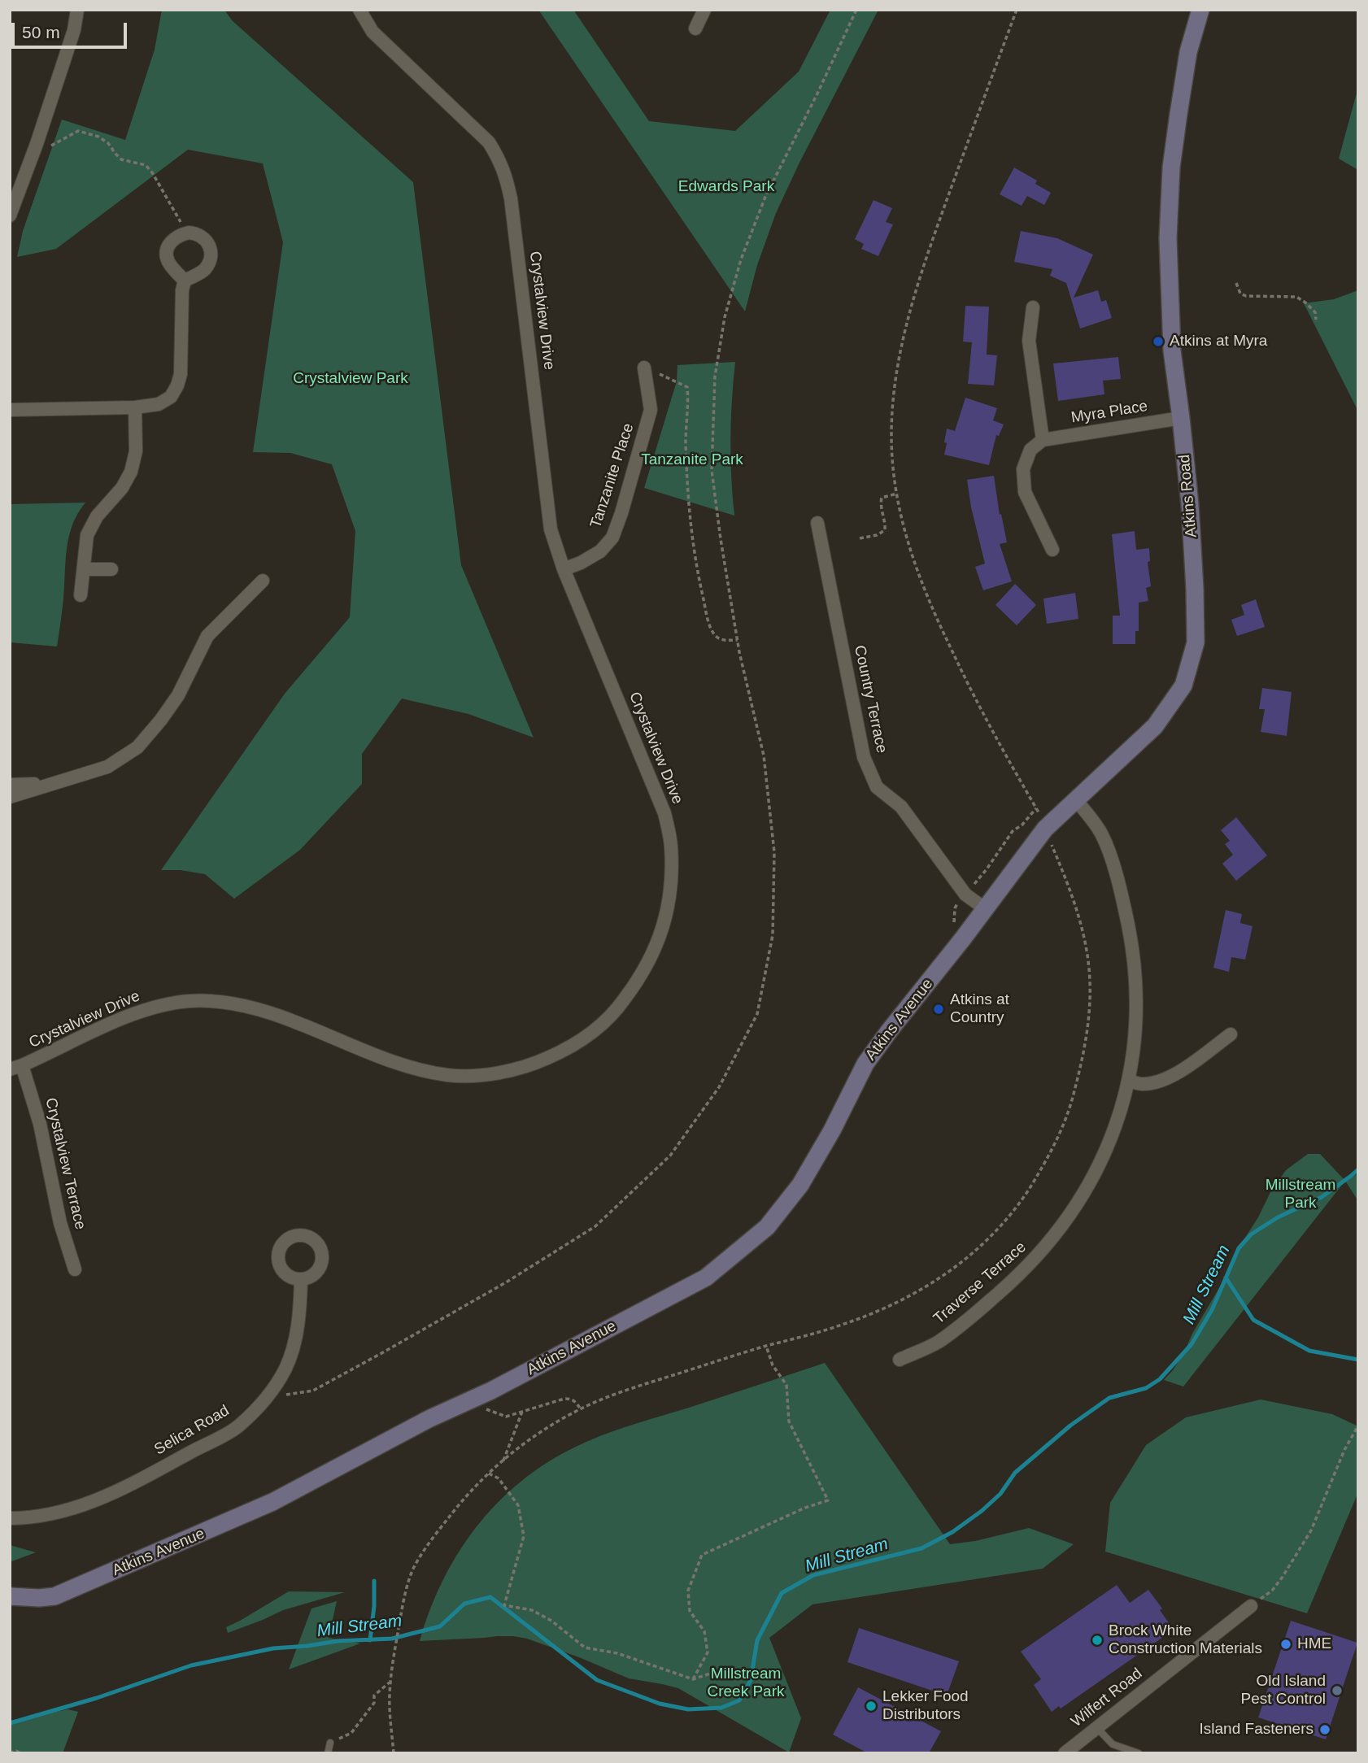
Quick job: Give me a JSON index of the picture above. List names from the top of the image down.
{
  "streets": {
    "street": [
      "Crystalview Drive",
      "Myra Place",
      "Tanzanite Place",
      "Atkins Road",
      "Country Terrace",
      "Atkins Avenue",
      "Crystalview Terrace",
      "Traverse Terrace",
      "Selica Road",
      "Wilfert Road"
    ]
  },
  "crossings": [
    ["Crystalview Drive", "Tanzanite Place"],
    ["Crystalview Drive", "Crystalview Terrace"],
    ["Myra Place", "Atkins Road"],
    ["Atkins Road", "Country Terrace"],
    ["Atkins Road", "Atkins Avenue"],
    ["Atkins Road", "Traverse Terrace"],
    ["Country Terrace", "Atkins Avenue"]
  ],
  "water": ["Mill Stream"],
  "parks": [
    "Edwards Park",
    "Crystalview Park",
    "Tanzanite Park",
    "Millstream Park",
    "Millstream Creek Park"
  ],
  "places": [
    "Atkins at Myra",
    "Atkins at Country",
    "Brock White Construction Materials",
    "HME",
    "Old Island Pest Control",
    "Lekker Food Distributors",
    "Island Fasteners"
  ],
  "scale_bar": "50 m"
}
